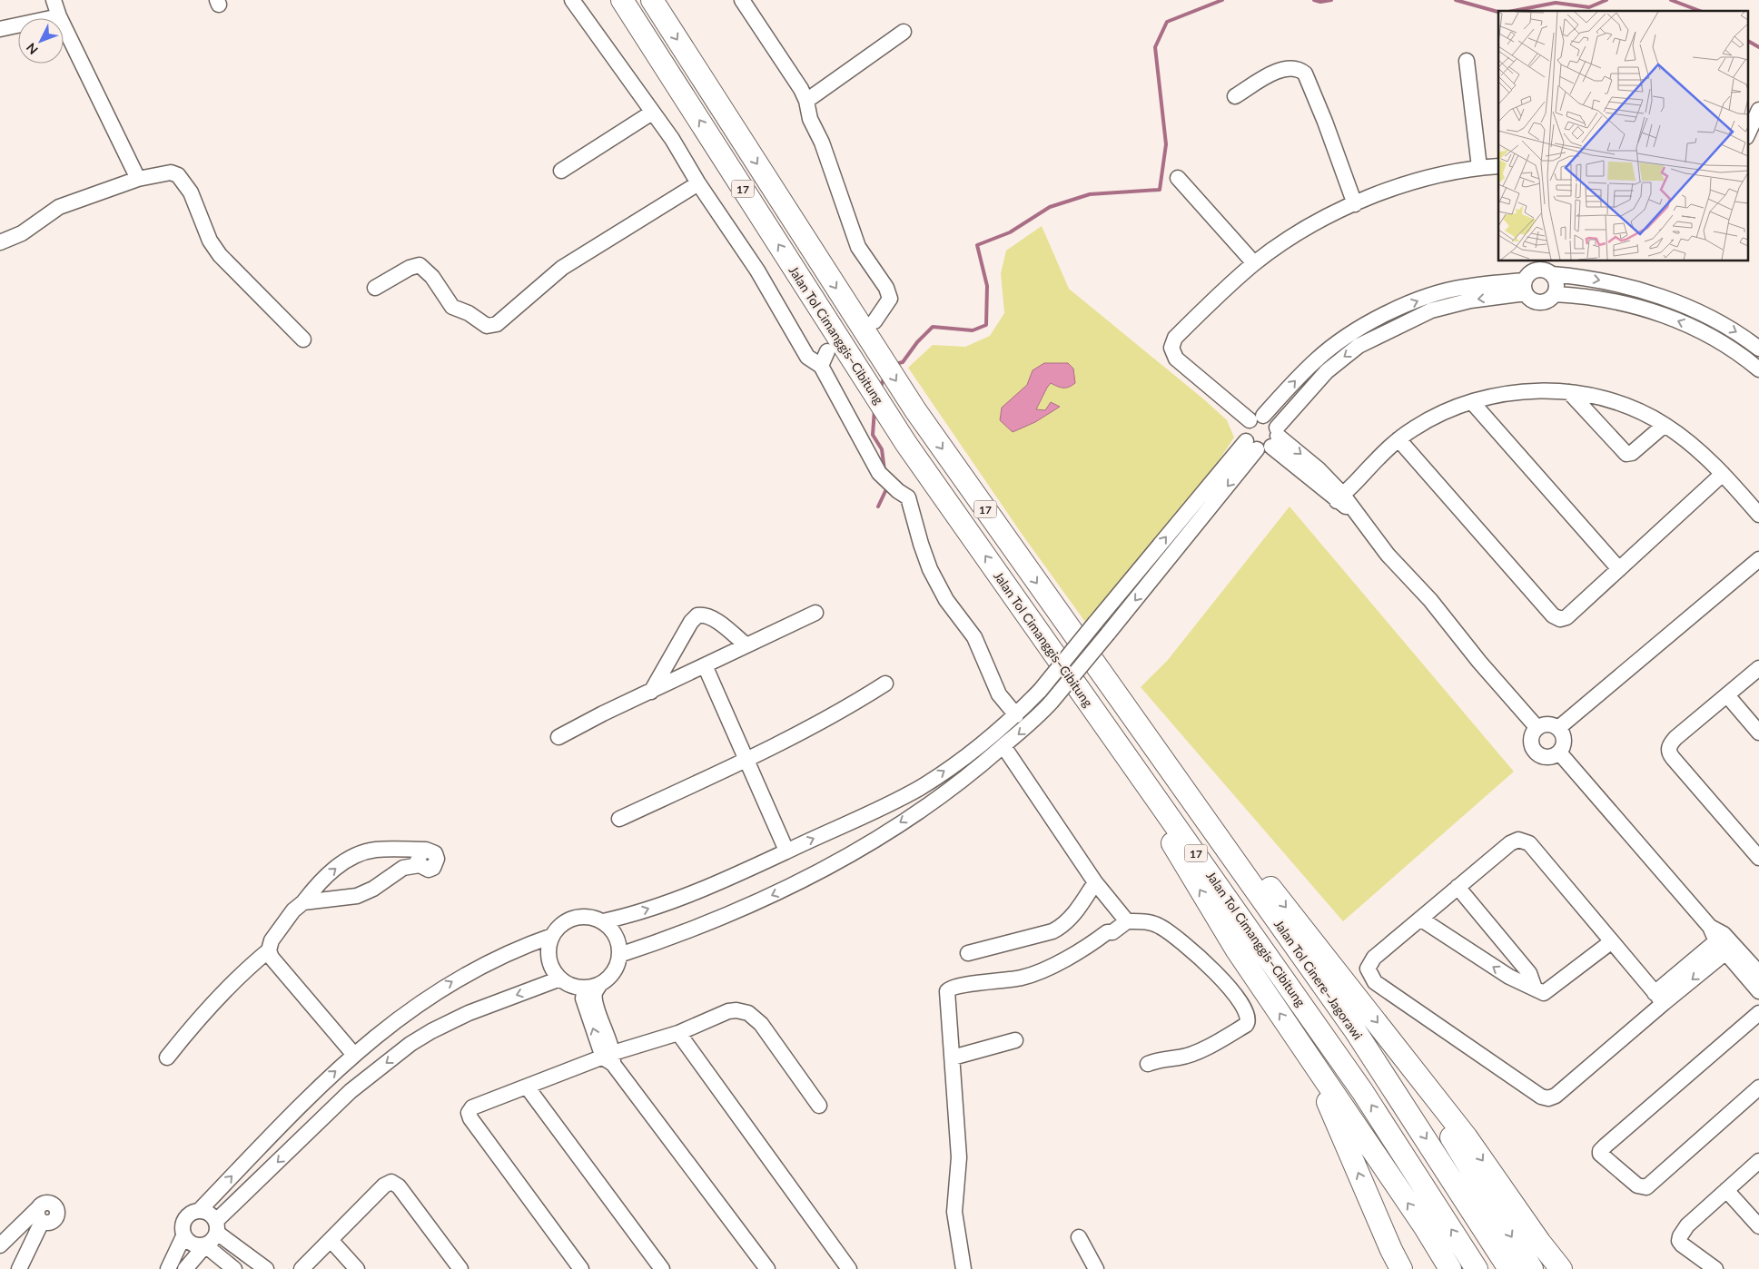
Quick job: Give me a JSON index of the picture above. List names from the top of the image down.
{
  "streets": {
    "highway": ["17", "Jalan Tol Cimanggis–Cibitung", "Jalan Tol Cinere–Jagorawi"]
  },
  "crossings": [
    ["Jalan Tol Cimanggis–Cibitung", "Jalan Tol Cinere–Jagorawi"]
  ],
  "north": "bottom left"
}
